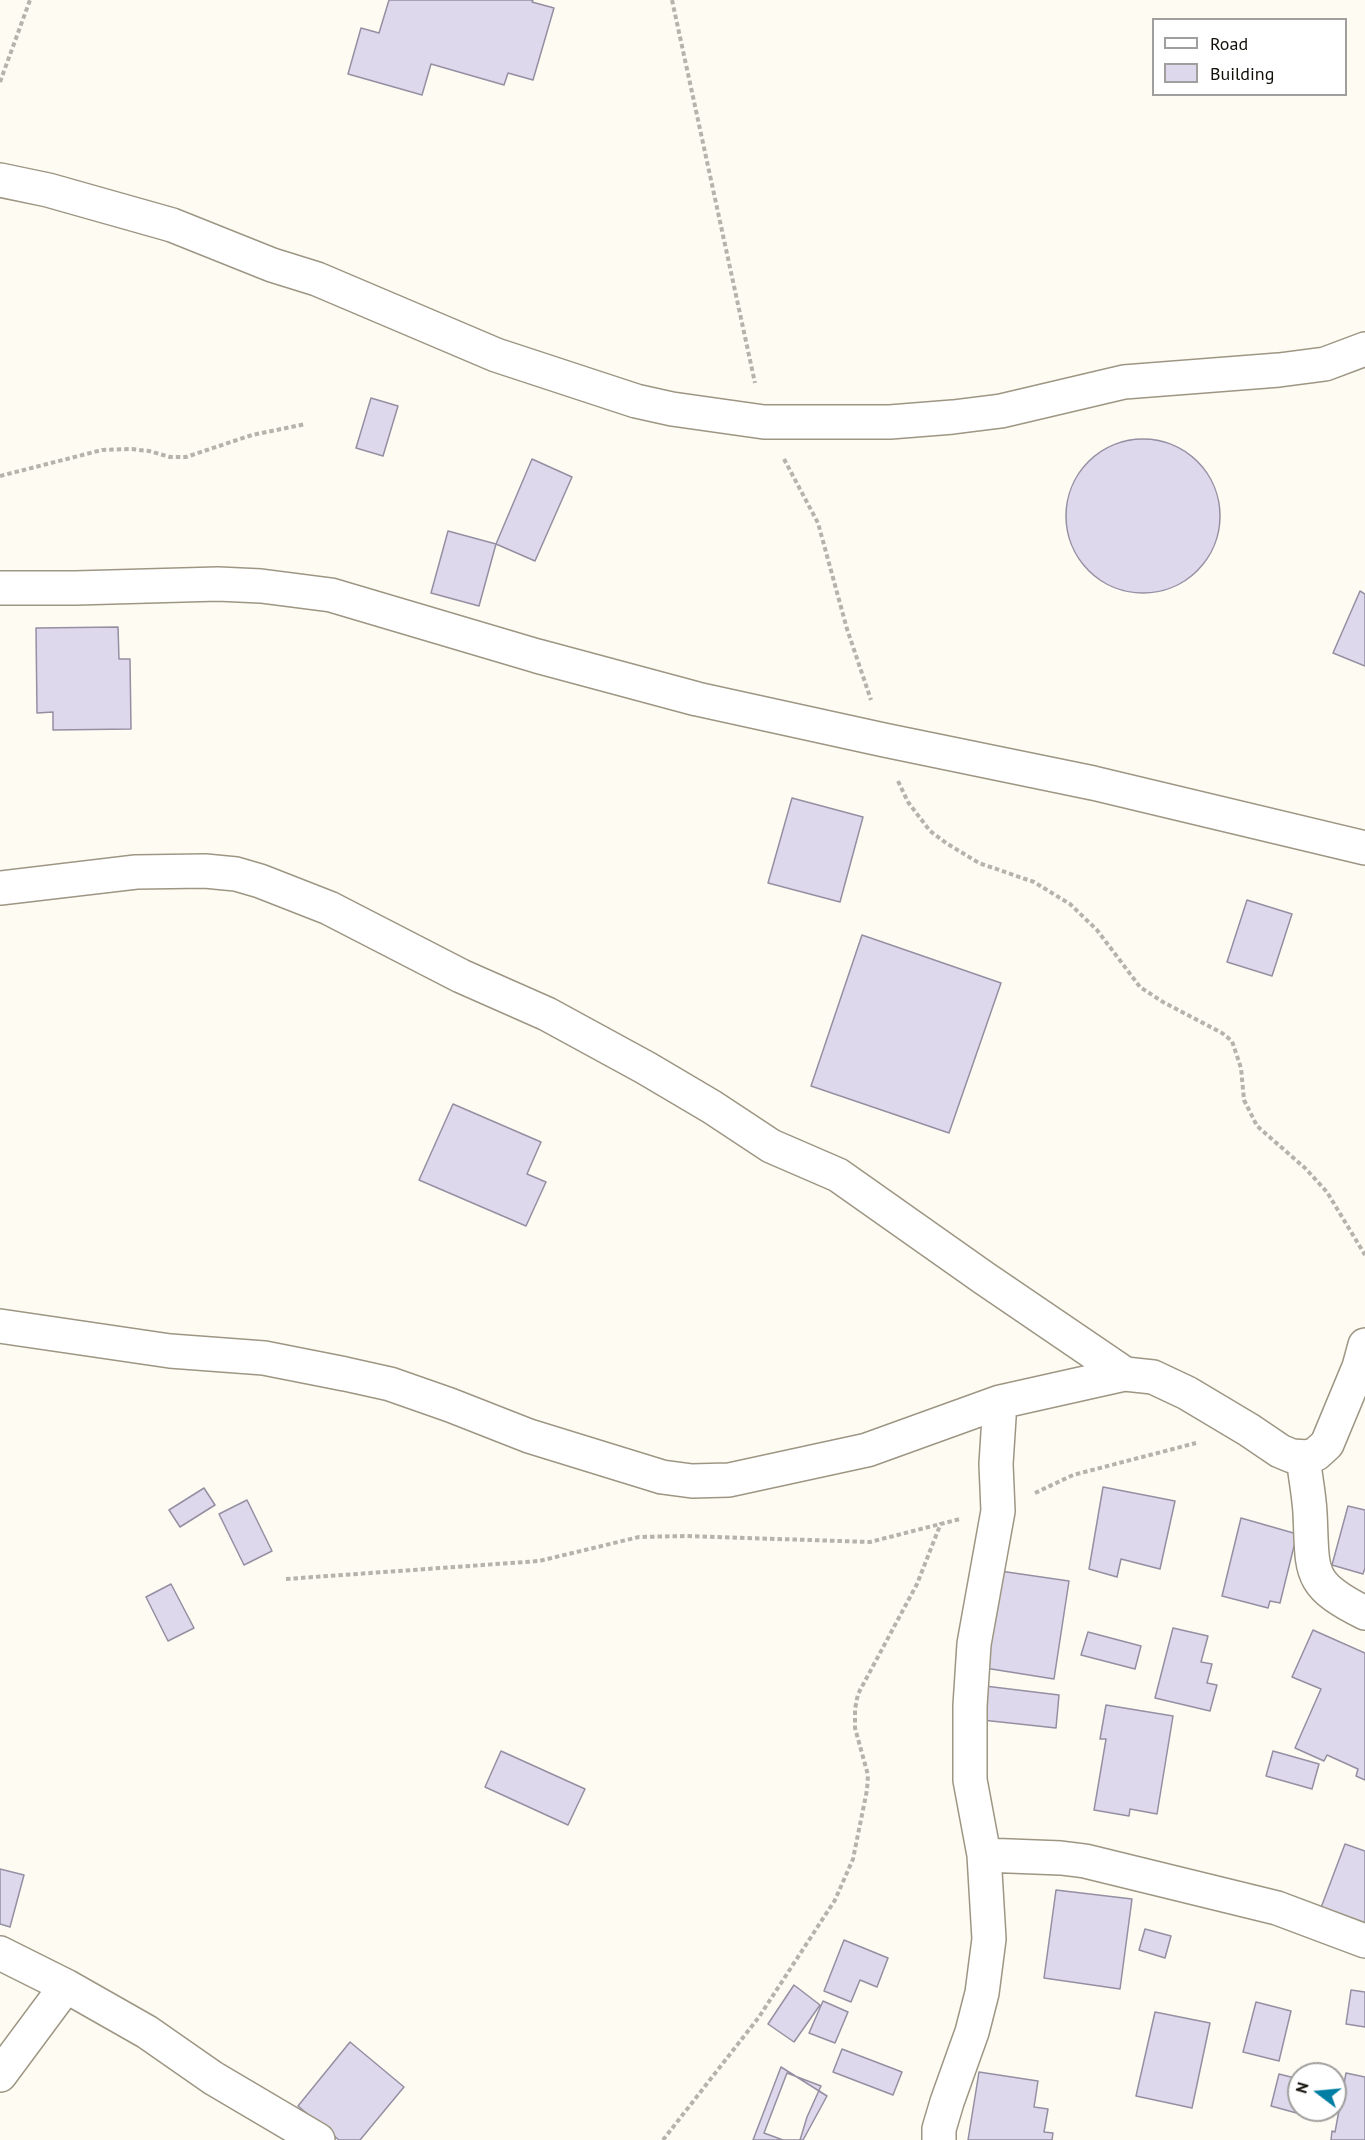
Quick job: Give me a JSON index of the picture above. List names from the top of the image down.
{
  "legend": ["Road", "Building"],
  "north": "left"
}
